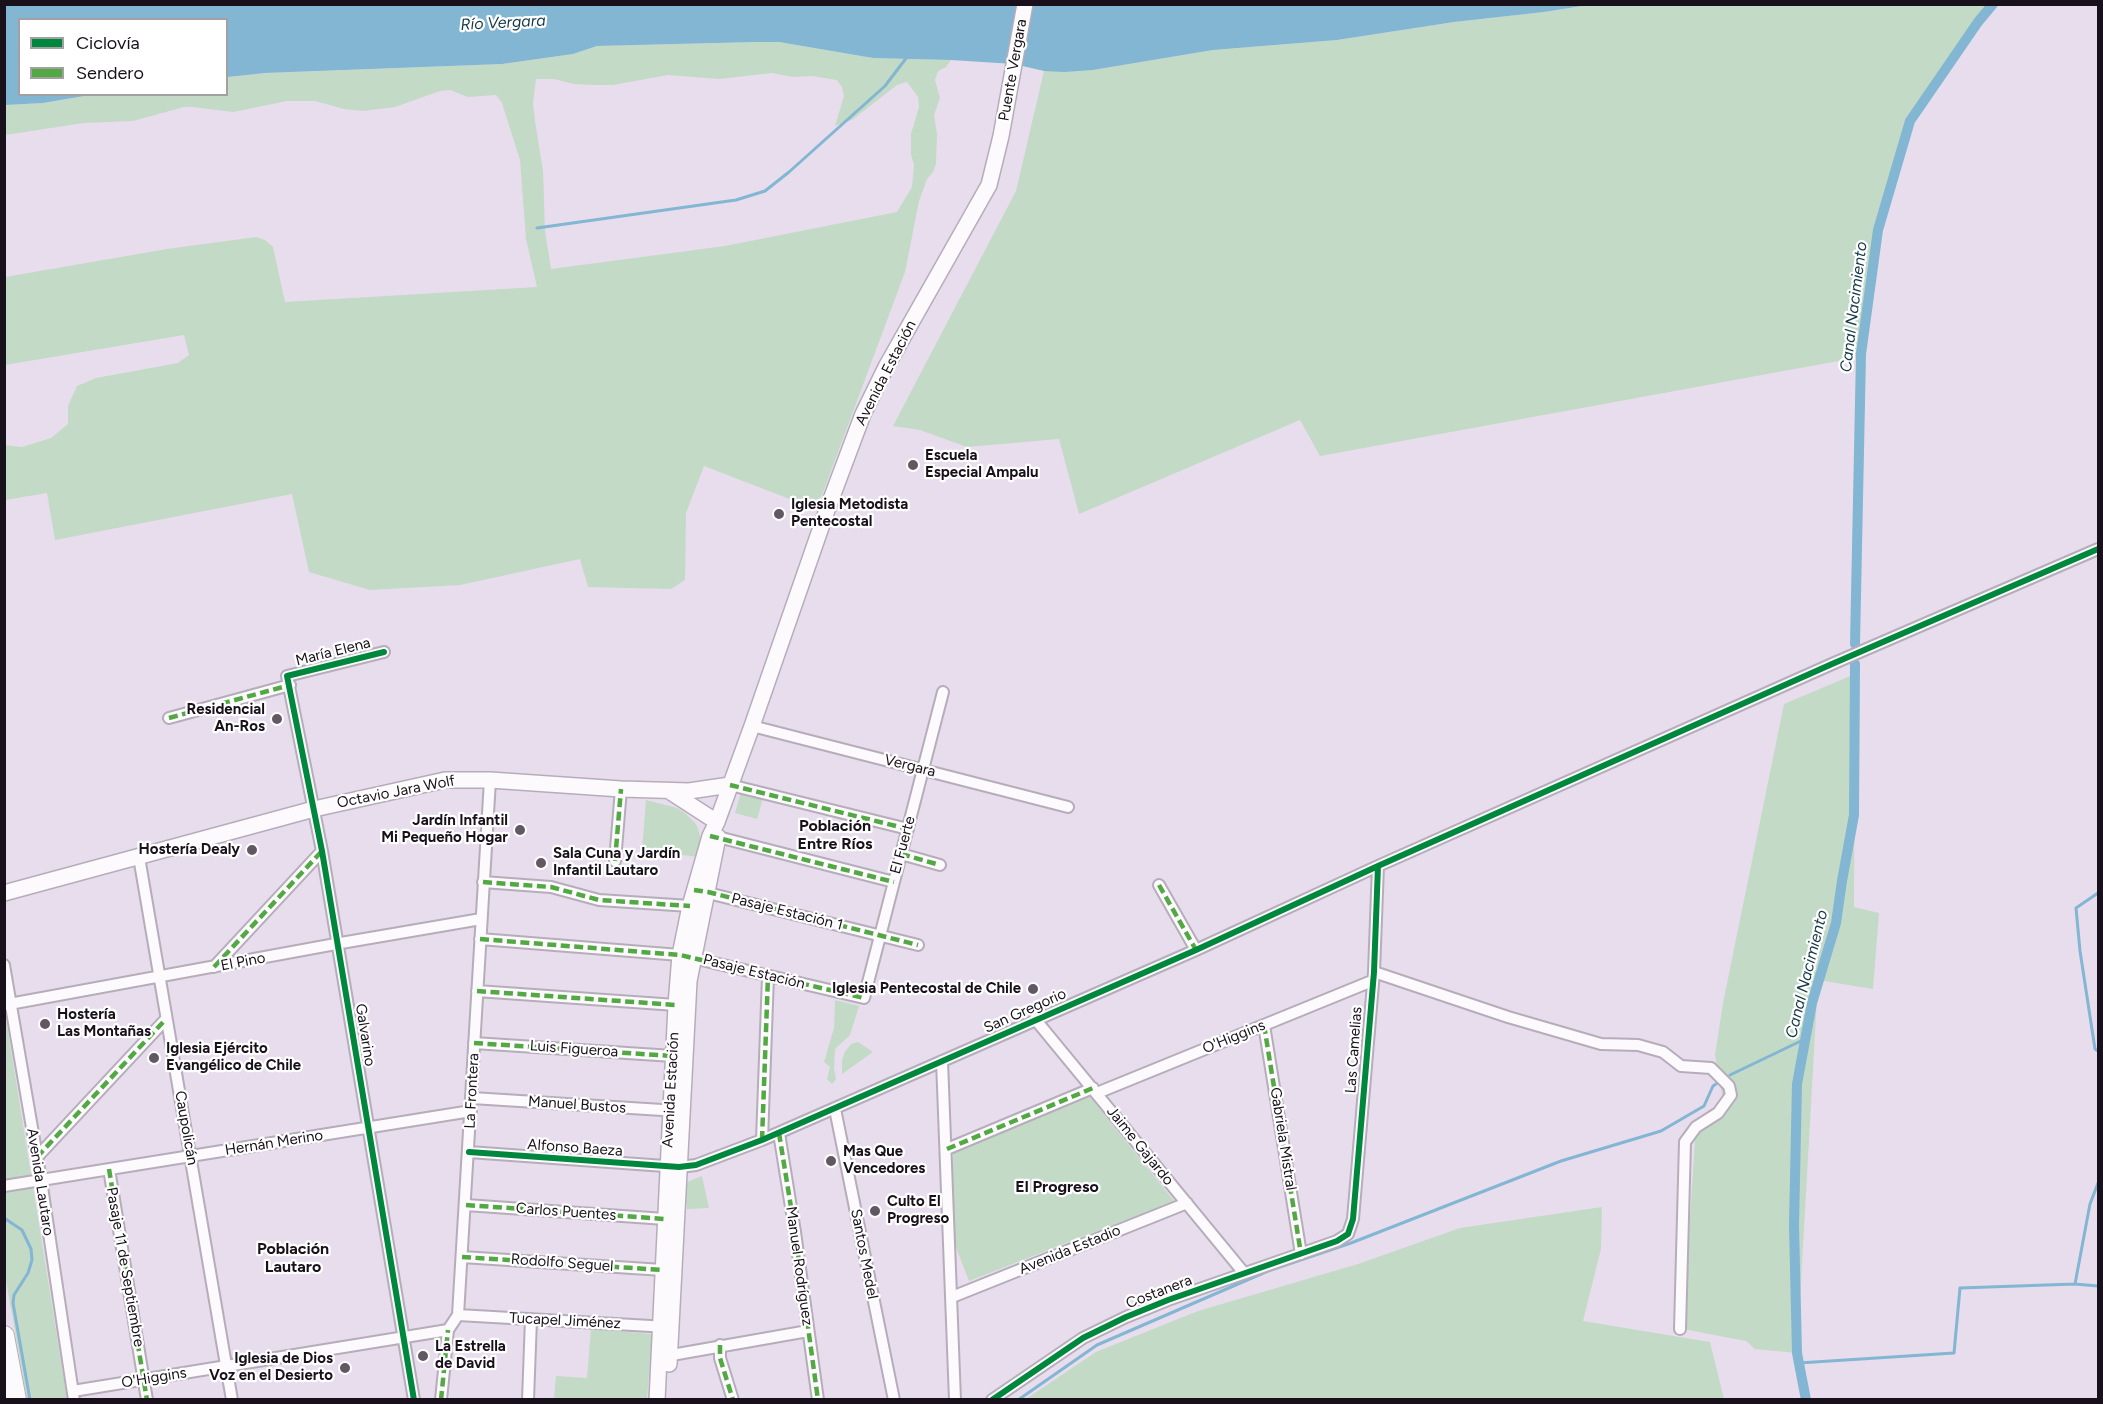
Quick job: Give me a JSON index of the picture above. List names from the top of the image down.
{
  "streets": {
    "main road": ["Puente Vergara", "Avenida Estación", "Octavio Jara Wolf"],
    "street": [
      "María Elena",
      "Vergara",
      "El Fuerte",
      "Pasaje Estación 1",
      "El Pino",
      "Pasaje Estación",
      "San Gregorio",
      "Galvarino",
      "O'Higgins",
      "Luis Figueroa",
      "Las Camelias",
      "La Frontera",
      "Manuel Bustos",
      "Caupolicán",
      "Gabriela Mistral",
      "Hernán Merino",
      "Jaime Gajardo",
      "Alfonso Baeza",
      "Avenida Lautaro",
      "Carlos Puentes",
      "Avenida Estadio",
      "Santos Medel",
      "Rodolfo Seguel",
      "Manuel Rodríguez",
      "Pasaje 11 de Septiembre",
      "Costanera",
      "Tucapel Jiménez"
    ]
  },
  "crossings": [
    ["Puente Vergara", "Avenida Estación"],
    ["Avenida Estación", "Vergara"],
    ["Avenida Estación", "Octavio Jara Wolf"],
    ["Avenida Estación", "Pasaje Estación 1"],
    ["Avenida Estación", "Pasaje Estación"],
    ["Avenida Estación", "San Gregorio"],
    ["Avenida Estación", "Luis Figueroa"],
    ["Avenida Estación", "Manuel Bustos"],
    ["Avenida Estación", "Alfonso Baeza"],
    ["Avenida Estación", "Carlos Puentes"],
    ["Avenida Estación", "Rodolfo Seguel"],
    ["Avenida Estación", "Tucapel Jiménez"],
    ["María Elena", "Galvarino"],
    ["Vergara", "El Fuerte"],
    ["Octavio Jara Wolf", "Galvarino"],
    ["Octavio Jara Wolf", "La Frontera"],
    ["Octavio Jara Wolf", "Caupolicán"],
    ["El Fuerte", "Pasaje Estación 1"],
    ["El Fuerte", "Pasaje Estación"],
    ["El Pino", "Galvarino"],
    ["El Pino", "La Frontera"],
    ["El Pino", "Caupolicán"],
    ["El Pino", "Avenida Lautaro"],
    ["Pasaje Estación", "La Frontera"],
    ["San Gregorio", "Las Camelias"],
    ["San Gregorio", "Jaime Gajardo"],
    ["San Gregorio", "Alfonso Baeza"],
    ["San Gregorio", "Santos Medel"],
    ["San Gregorio", "Manuel Rodríguez"],
    ["Galvarino", "O'Higgins"],
    ["Galvarino", "Hernán Merino"],
    ["O'Higgins", "Las Camelias"],
    ["O'Higgins", "La Frontera"],
    ["O'Higgins", "Caupolicán"],
    ["O'Higgins", "Gabriela Mistral"],
    ["O'Higgins", "Jaime Gajardo"],
    ["O'Higgins", "Avenida Lautaro"],
    ["O'Higgins", "Pasaje 11 de Septiembre"],
    ["Luis Figueroa", "La Frontera"],
    ["Las Camelias", "Costanera"],
    ["La Frontera", "Manuel Bustos"],
    ["La Frontera", "Hernán Merino"],
    ["La Frontera", "Alfonso Baeza"],
    ["La Frontera", "Carlos Puentes"],
    ["La Frontera", "Rodolfo Seguel"],
    ["La Frontera", "Tucapel Jiménez"],
    ["Caupolicán", "Hernán Merino"],
    ["Gabriela Mistral", "Costanera"],
    ["Hernán Merino", "Avenida Lautaro"],
    ["Hernán Merino", "Pasaje 11 de Septiembre"],
    ["Jaime Gajardo", "Avenida Estadio"],
    ["Jaime Gajardo", "Costanera"]
  ],
  "districts": ["Población Entre Ríos", "El Progreso", "Población Lautaro"],
  "water": ["Río Vergara", "Canal Nacimiento"],
  "places": [
    "Escuela Especial Ampalu",
    "Iglesia Metodista Pentecostal",
    "Residencial An-Ros",
    "Jardín Infantil Mi Pequeño Hogar",
    "Hostería Dealy",
    "Sala Cuna y Jardín Infantil Lautaro",
    "Iglesia Pentecostal de Chile",
    "Hostería Las Montañas",
    "Iglesia Ejército Evangélico de Chile",
    "Mas Que Vencedores",
    "Culto El Progreso",
    "La Estrella de David",
    "Iglesia de Dios Voz en el Desierto"
  ],
  "legend": ["Ciclovía", "Sendero"]
}
